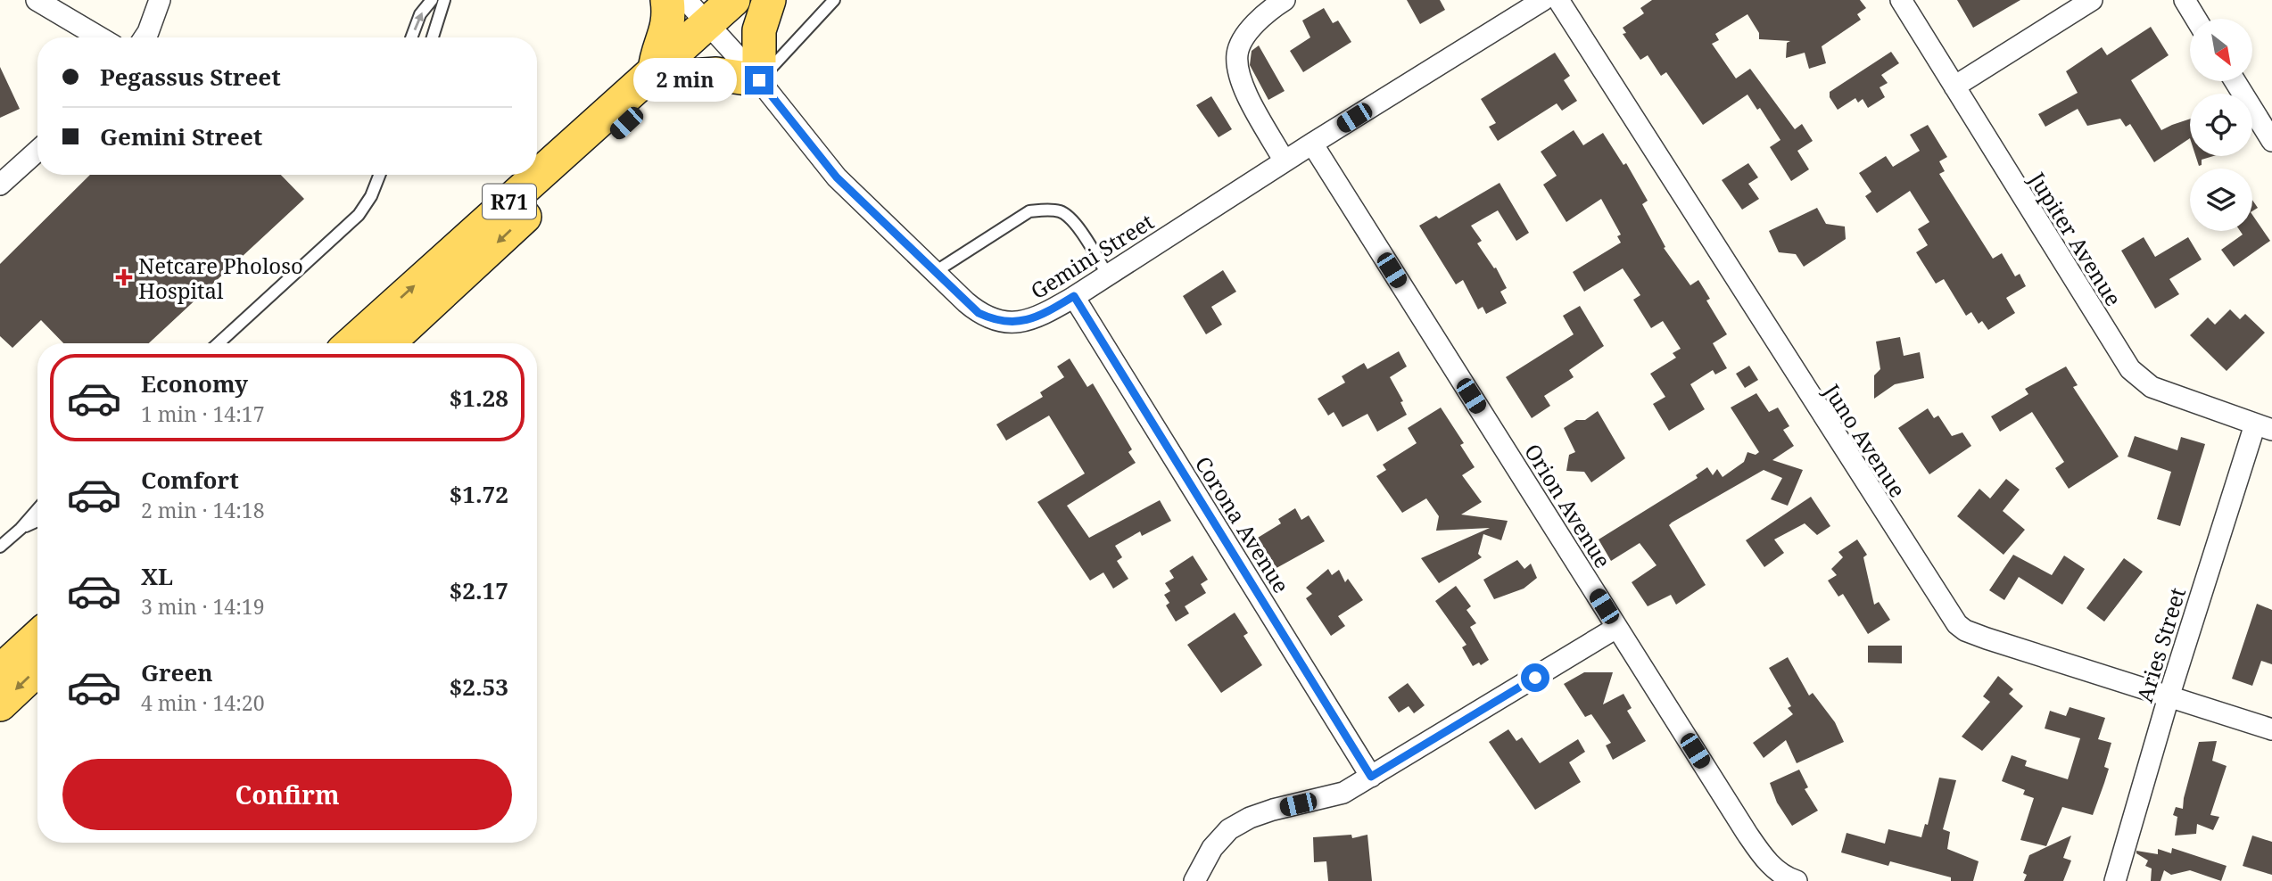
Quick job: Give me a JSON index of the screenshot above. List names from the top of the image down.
{
  "streets": {
    "main road": ["R71"],
    "street": [
      "Jupiter Avenue",
      "Gemini Street",
      "Juno Avenue",
      "Orion Avenue",
      "Corona Avenue",
      "Aries Street"
    ]
  },
  "crossings": [
    ["R71", "Gemini Street"],
    ["Jupiter Avenue", "Aries Street"],
    ["Gemini Street", "Orion Avenue"],
    ["Gemini Street", "Corona Avenue"],
    ["Juno Avenue", "Aries Street"]
  ],
  "places": {
    "health": ["Netcare Pholoso Hospital"]
  },
  "north": "bottom right",
  "page": {
    "banner": ["Pegassus Street", "Gemini Street"],
    "bubble": "2 min",
    "list": [
      {
        "name": "Economy",
        "note": "1 min · 14:17",
        "value": "$1.28"
      },
      {
        "name": "Comfort",
        "note": "2 min · 14:18",
        "value": "$1.72"
      },
      {
        "name": "XL",
        "note": "3 min · 14:19",
        "value": "$2.17"
      },
      {
        "name": "Green",
        "note": "4 min · 14:20",
        "value": "$2.53"
      }
    ],
    "buttons": "Confirm"
  }
}
